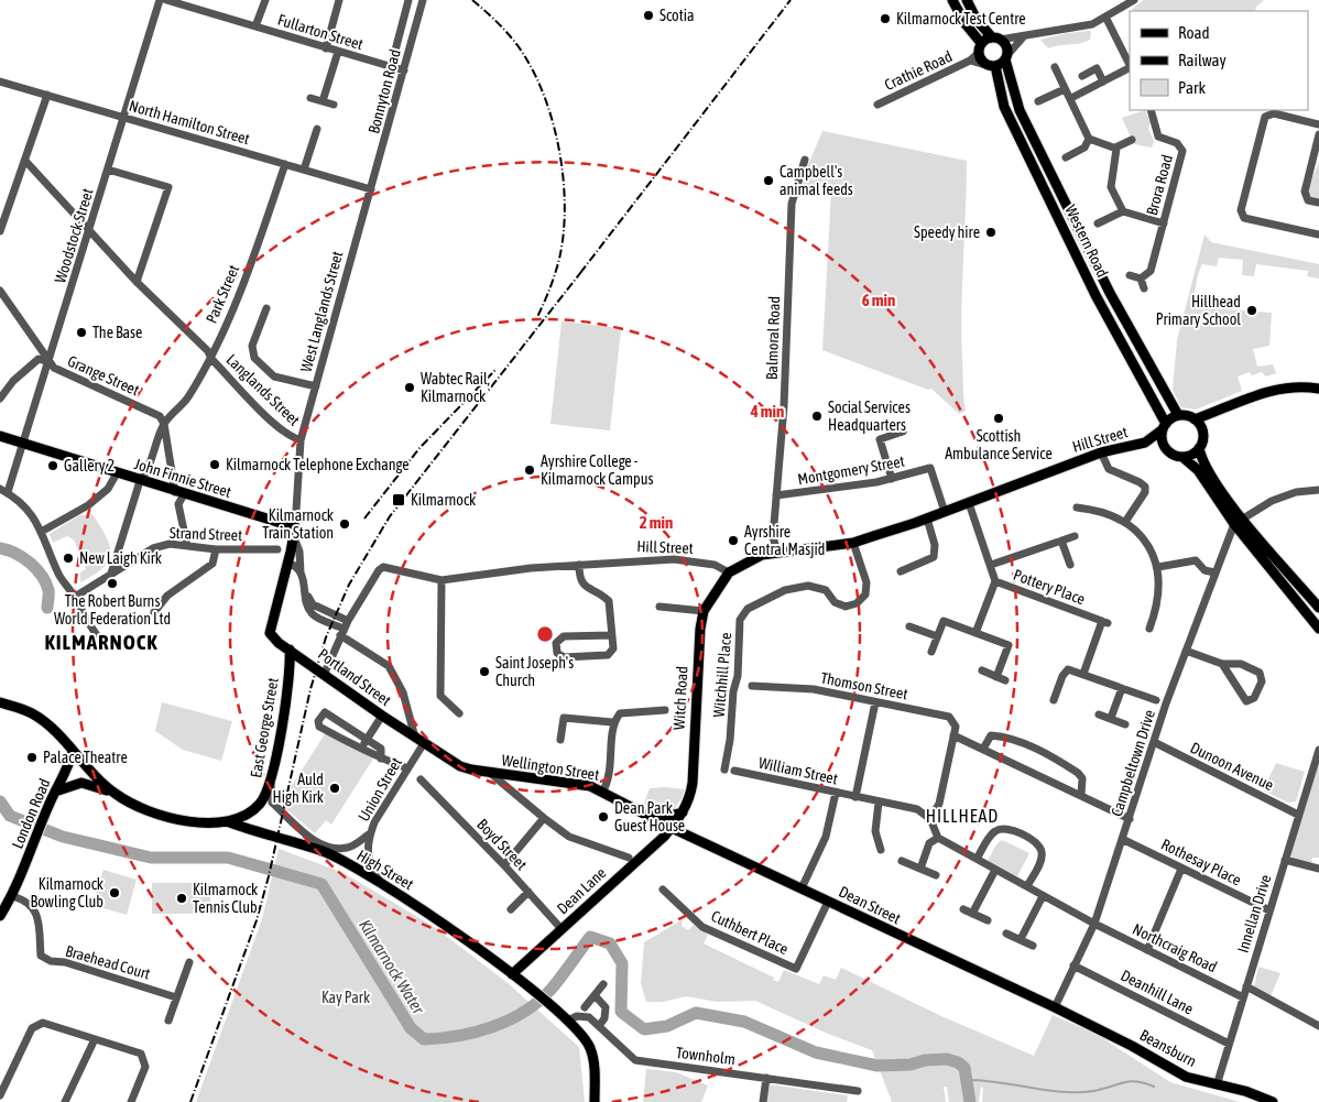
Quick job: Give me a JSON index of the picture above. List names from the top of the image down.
{
  "streets": {
    "main road": [
      "Western Road",
      "Hill Street",
      "John Finnie Street",
      "Portland Street",
      "Witch Road",
      "East George Street",
      "Wellington Street",
      "London Road",
      "High Street",
      "Dean Lane",
      "Dean Street",
      "Beansburn"
    ],
    "street": [
      "Fullarton Street",
      "Crathie Road",
      "Bonnyton Road",
      "North Hamilton Street",
      "Brora Road",
      "Woodstock Street",
      "Park Street",
      "West Langlands Street",
      "Balmoral Road",
      "Grange Street",
      "Langlands Street",
      "Montgomery Street",
      "Strand Street",
      "Pottery Place",
      "Witchhill Place",
      "Thomson Street",
      "Campbeltown Drive",
      "Dunoon Avenue",
      "William Street",
      "Union Street",
      "Boyd Street",
      "Rothesay Place",
      "Innellan Drive",
      "Cuthbert Place",
      "Northcraig Road",
      "Braehead Court",
      "Deanhill Lane",
      "Townholm"
    ]
  },
  "crossings": [
    ["Fullarton Street", "Bonnyton Road"],
    ["Crathie Road", "Western Road"],
    ["Bonnyton Road", "North Hamilton Street"],
    ["Bonnyton Road", "West Langlands Street"],
    ["North Hamilton Street", "Woodstock Street"],
    ["North Hamilton Street", "Park Street"],
    ["North Hamilton Street", "West Langlands Street"],
    ["Woodstock Street", "Grange Street"],
    ["Woodstock Street", "Langlands Street"],
    ["Woodstock Street", "John Finnie Street"],
    ["Western Road", "Hill Street"],
    ["Park Street", "Grange Street"],
    ["Park Street", "Langlands Street"],
    ["Park Street", "John Finnie Street"],
    ["Park Street", "Strand Street"],
    ["West Langlands Street", "Langlands Street"],
    ["Balmoral Road", "Hill Street"],
    ["Balmoral Road", "Montgomery Street"],
    ["Hill Street", "Montgomery Street"],
    ["Hill Street", "Witchhill Place"],
    ["Hill Street", "Portland Street"],
    ["Hill Street", "Witch Road"],
    ["Portland Street", "East George Street"],
    ["Portland Street", "Wellington Street"],
    ["Portland Street", "Union Street"],
    ["Witch Road", "Wellington Street"],
    ["Witch Road", "Dean Lane"],
    ["Witch Road", "Dean Street"],
    ["East George Street", "High Street"],
    ["Campbeltown Drive", "Dunoon Avenue"],
    ["Campbeltown Drive", "Rothesay Place"],
    ["Campbeltown Drive", "Dean Street"],
    ["Campbeltown Drive", "Northcraig Road"],
    ["Campbeltown Drive", "Deanhill Lane"],
    ["Campbeltown Drive", "Beansburn"],
    ["Dunoon Avenue", "Innellan Drive"],
    ["Wellington Street", "Union Street"],
    ["Wellington Street", "Dean Lane"],
    ["Wellington Street", "Dean Street"],
    ["Union Street", "High Street"],
    ["London Road", "Braehead Court"],
    ["Boyd Street", "Dean Lane"],
    ["Rothesay Place", "Innellan Drive"],
    ["High Street", "Dean Lane"],
    ["High Street", "Townholm"],
    ["Dean Lane", "Dean Street"],
    ["Dean Street", "Cuthbert Place"],
    ["Dean Street", "Beansburn"],
    ["Innellan Drive", "Northcraig Road"],
    ["Innellan Drive", "Deanhill Lane"],
    ["Innellan Drive", "Beansburn"]
  ],
  "districts": ["KILMARNOCK", "HILLHEAD"],
  "water": ["Kilmarnock Water"],
  "parks": ["Kay Park"],
  "places": {
    "other": [
      "Scotia",
      "Kilmarnock Test Centre",
      "Campbell's animal feeds",
      "Speedy hire",
      "Hillhead Primary School",
      "The Base",
      "Wabtec Rail, Kilmarnock",
      "Social Services Headquarters",
      "Scottish Ambulance Service",
      "Kilmarnock Telephone Exchange",
      "Gallery 2",
      "Ayrshire College - Kilmarnock Campus",
      "Kilmarnock Train Station",
      "Ayrshire Central Masjid",
      "New Laigh Kirk",
      "The Robert Burns World Federation Ltd",
      "Saint Joseph's Church",
      "Palace Theatre",
      "Auld High Kirk",
      "Dean Park Guest House",
      "Kilmarnock Bowling Club",
      "Kilmarnock Tennis Club"
    ],
    "transit": ["Kilmarnock"]
  },
  "legend": ["Road", "Railway", "Park"],
  "rings": ["6 min", "4 min", "2 min"]
}
